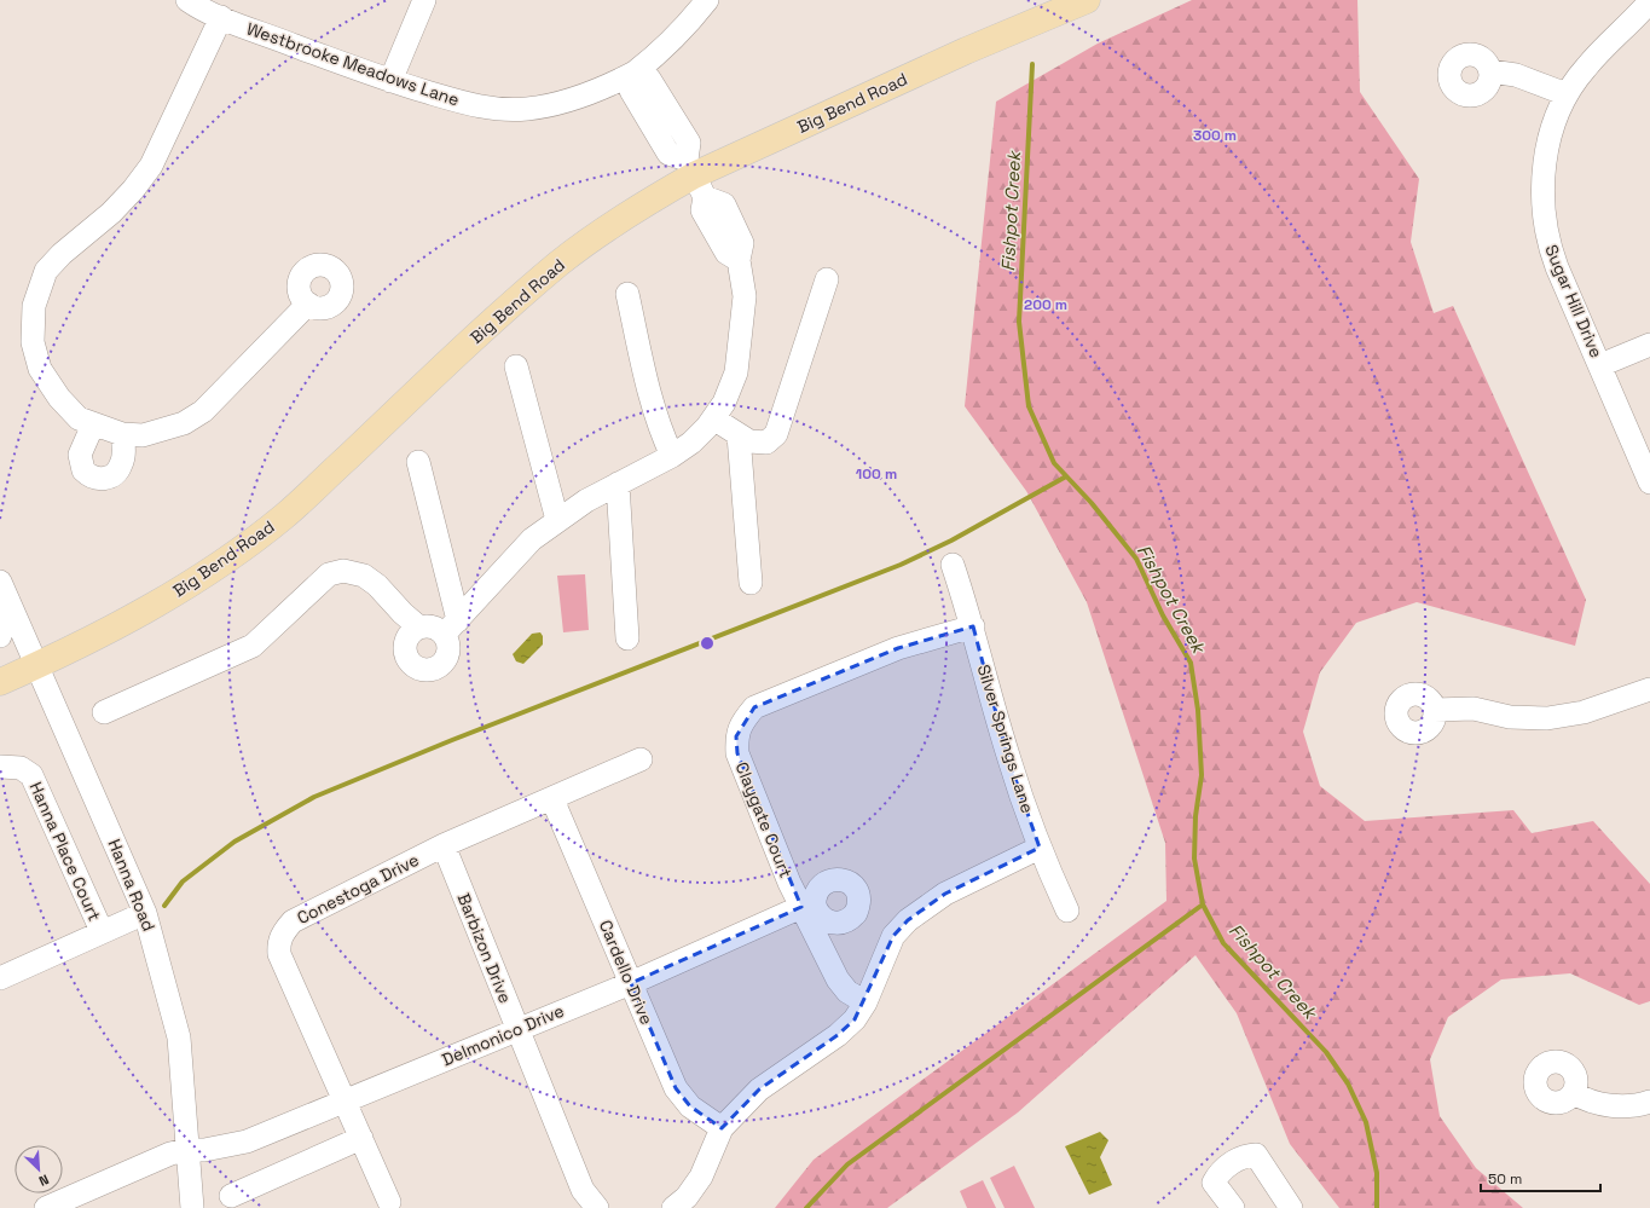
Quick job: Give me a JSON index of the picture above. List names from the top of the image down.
{
  "streets": {
    "main road": ["Big Bend Road"],
    "street": [
      "Westbrooke Meadows Lane",
      "Sugar Hill Drive",
      "Silver Springs Lane",
      "Claygate Court",
      "Hanna Place Court",
      "Hanna Road",
      "Conestoga Drive",
      "Barbizon Drive",
      "Cardello Drive",
      "Delmonico Drive"
    ]
  },
  "crossings": [
    ["Big Bend Road", "Hanna Road"],
    ["Silver Springs Lane", "Claygate Court"],
    ["Claygate Court", "Delmonico Drive"],
    ["Hanna Place Court", "Hanna Road"],
    ["Hanna Road", "Delmonico Drive"],
    ["Conestoga Drive", "Barbizon Drive"],
    ["Conestoga Drive", "Cardello Drive"],
    ["Conestoga Drive", "Delmonico Drive"],
    ["Barbizon Drive", "Delmonico Drive"],
    ["Cardello Drive", "Delmonico Drive"]
  ],
  "water": ["Fishpot Creek"],
  "scale_bar": "50 m",
  "north": "bottom right",
  "rings": ["300 m", "200 m", "100 m"]
}
